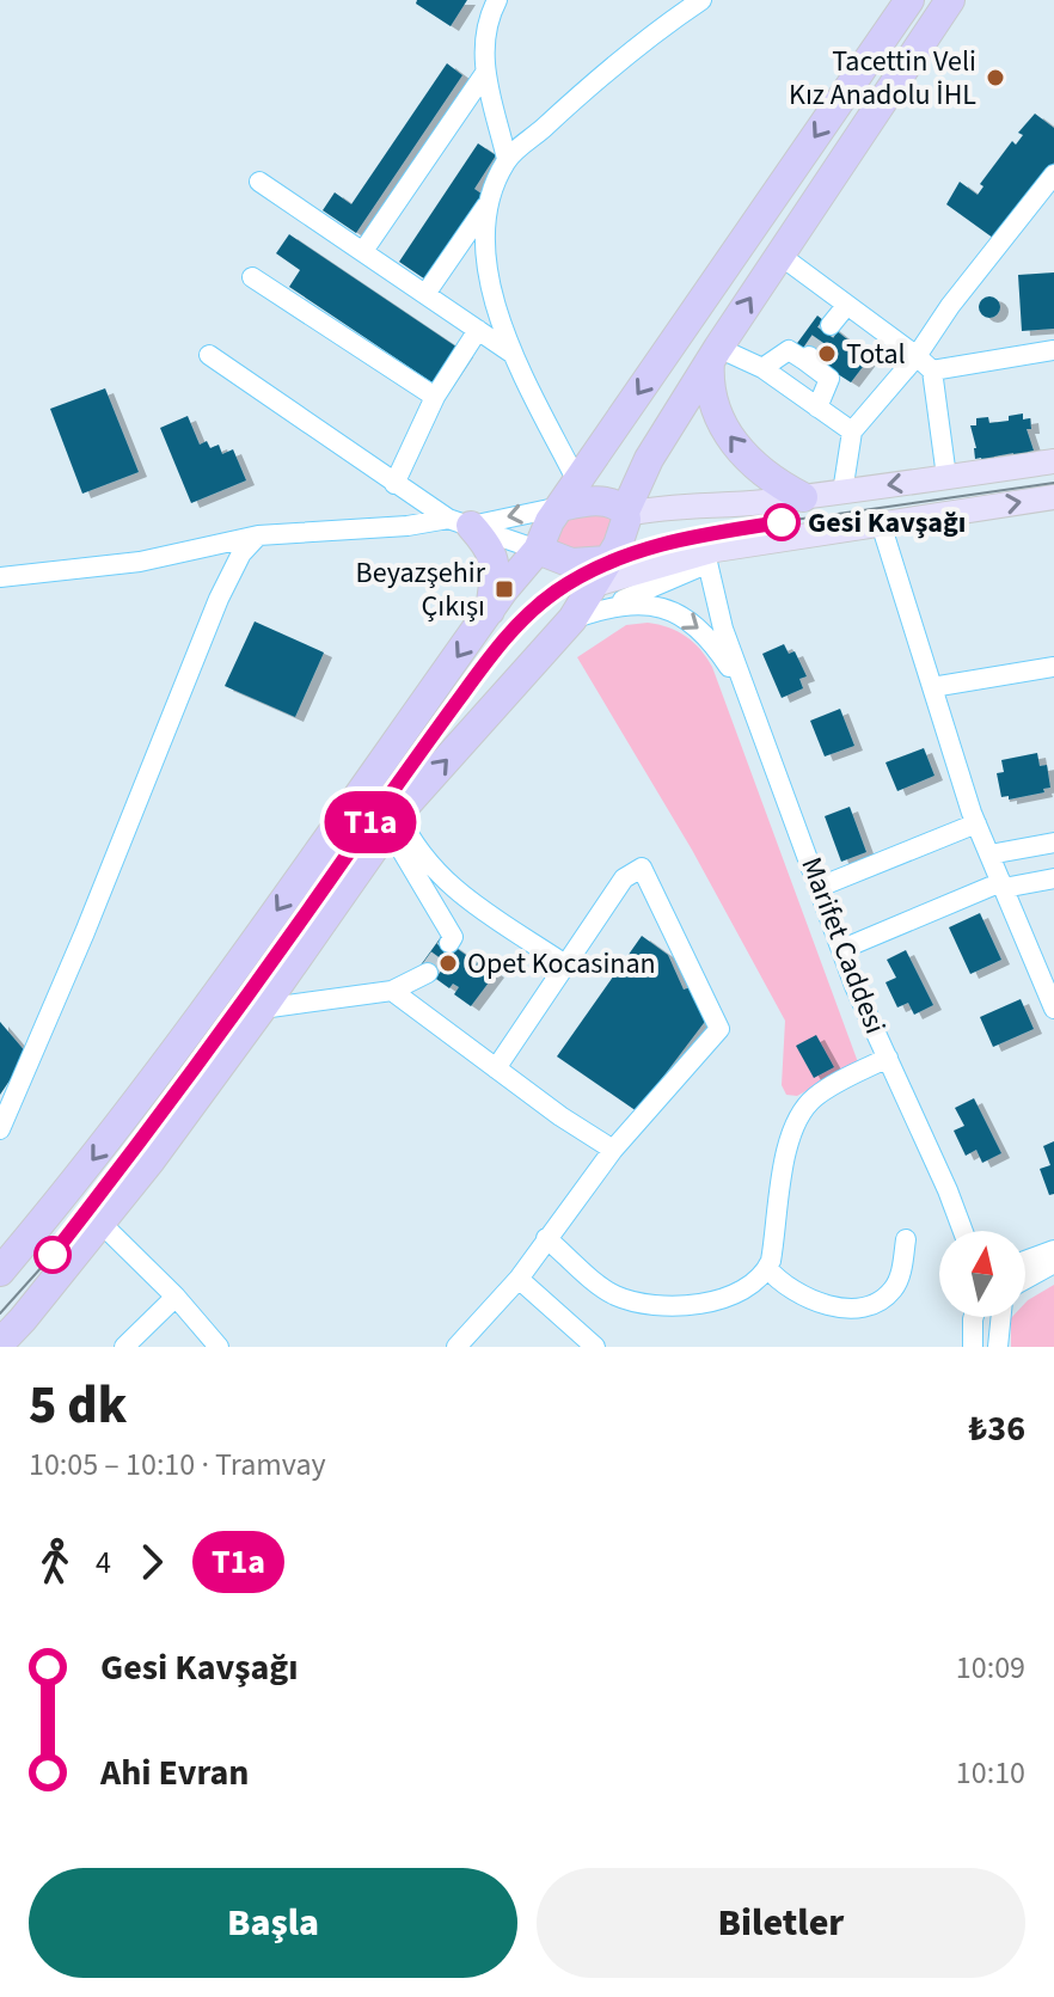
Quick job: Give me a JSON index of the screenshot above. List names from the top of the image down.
{
  "streets": {
    "street": ["Marifet Caddesi"]
  },
  "places": {
    "other": [
      "Tacettin Veli Kız Anadolu İHL",
      "Total",
      "Gesi Kavşağı",
      "Opet Kocasinan"
    ],
    "transit": ["Beyazşehir Çıkışı"]
  },
  "lines": ["tram line T1a"],
  "north": "top",
  "page": {
    "on_map": "T1a",
    "heading": ["5 dk", "10:05 – 10:10 · Tramvay", "₺36"],
    "legs": ["4", "T1a"],
    "list": [
      {
        "name": "Gesi Kavşağı",
        "value": "10:09"
      },
      {
        "name": "Ahi Evran",
        "value": "10:10"
      }
    ],
    "buttons": ["Başla", "Biletler"]
  }
}
